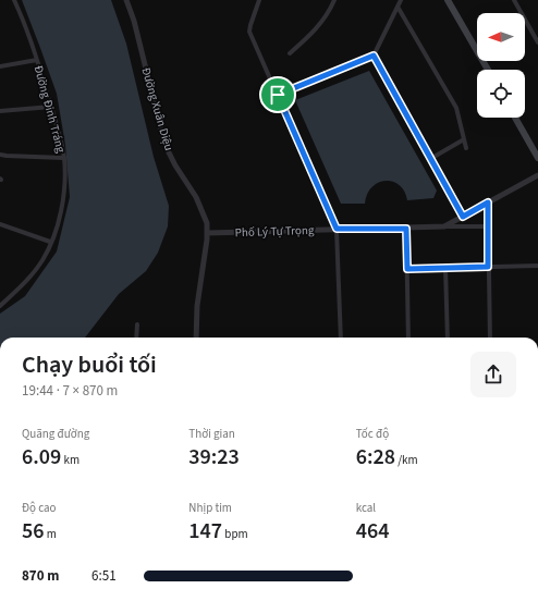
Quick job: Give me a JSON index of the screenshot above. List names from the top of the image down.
{
  "streets": {
    "street": ["Đường Đinh Tráng", "Đường Xuân Diệu", "Phố Lý Tự Trọng"]
  },
  "crossings": [
    ["Đường Xuân Diệu", "Phố Lý Tự Trọng"]
  ],
  "north": "left",
  "page": {
    "heading": ["Chạy buổi tối", "19:44 · 7 × 870 m"],
    "stats": [
      ["Quãng đường", "6.09 km"],
      ["Thời gian", "39:23"],
      ["Tốc độ", "6:28 /km"],
      ["Độ cao", "56 m"],
      ["Nhịp tim", "147 bpm"],
      ["kcal", "464"]
    ],
    "list": [
      {
        "name": "870 m",
        "note": "6:51"
      }
    ]
  }
}
